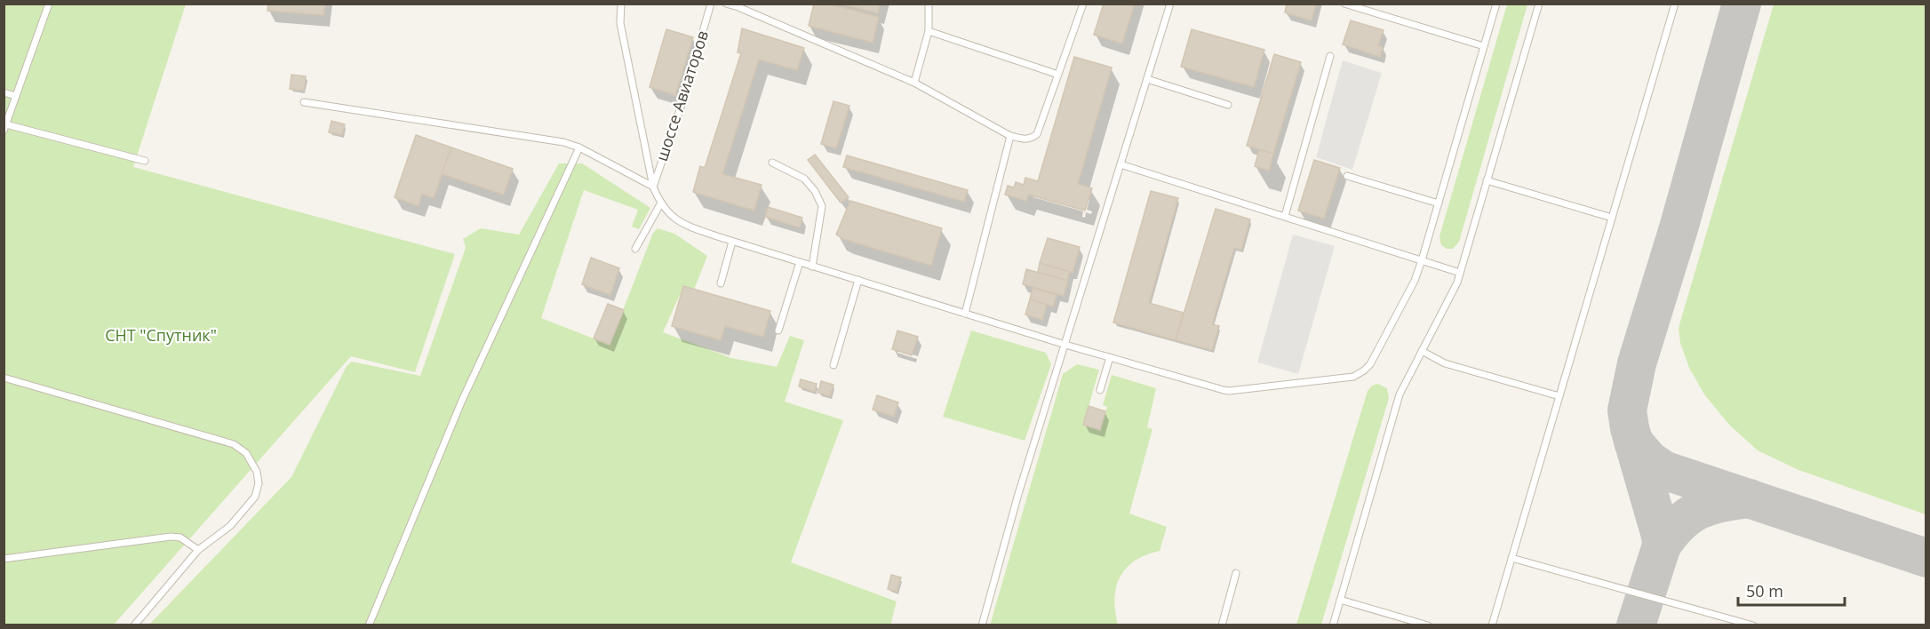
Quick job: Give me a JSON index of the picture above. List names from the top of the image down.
{
  "streets": {
    "lane": ["шоссе Авиаторов"]
  },
  "parks": ["СНТ \"Спутник\""],
  "scale_bar": "50 m"
}
